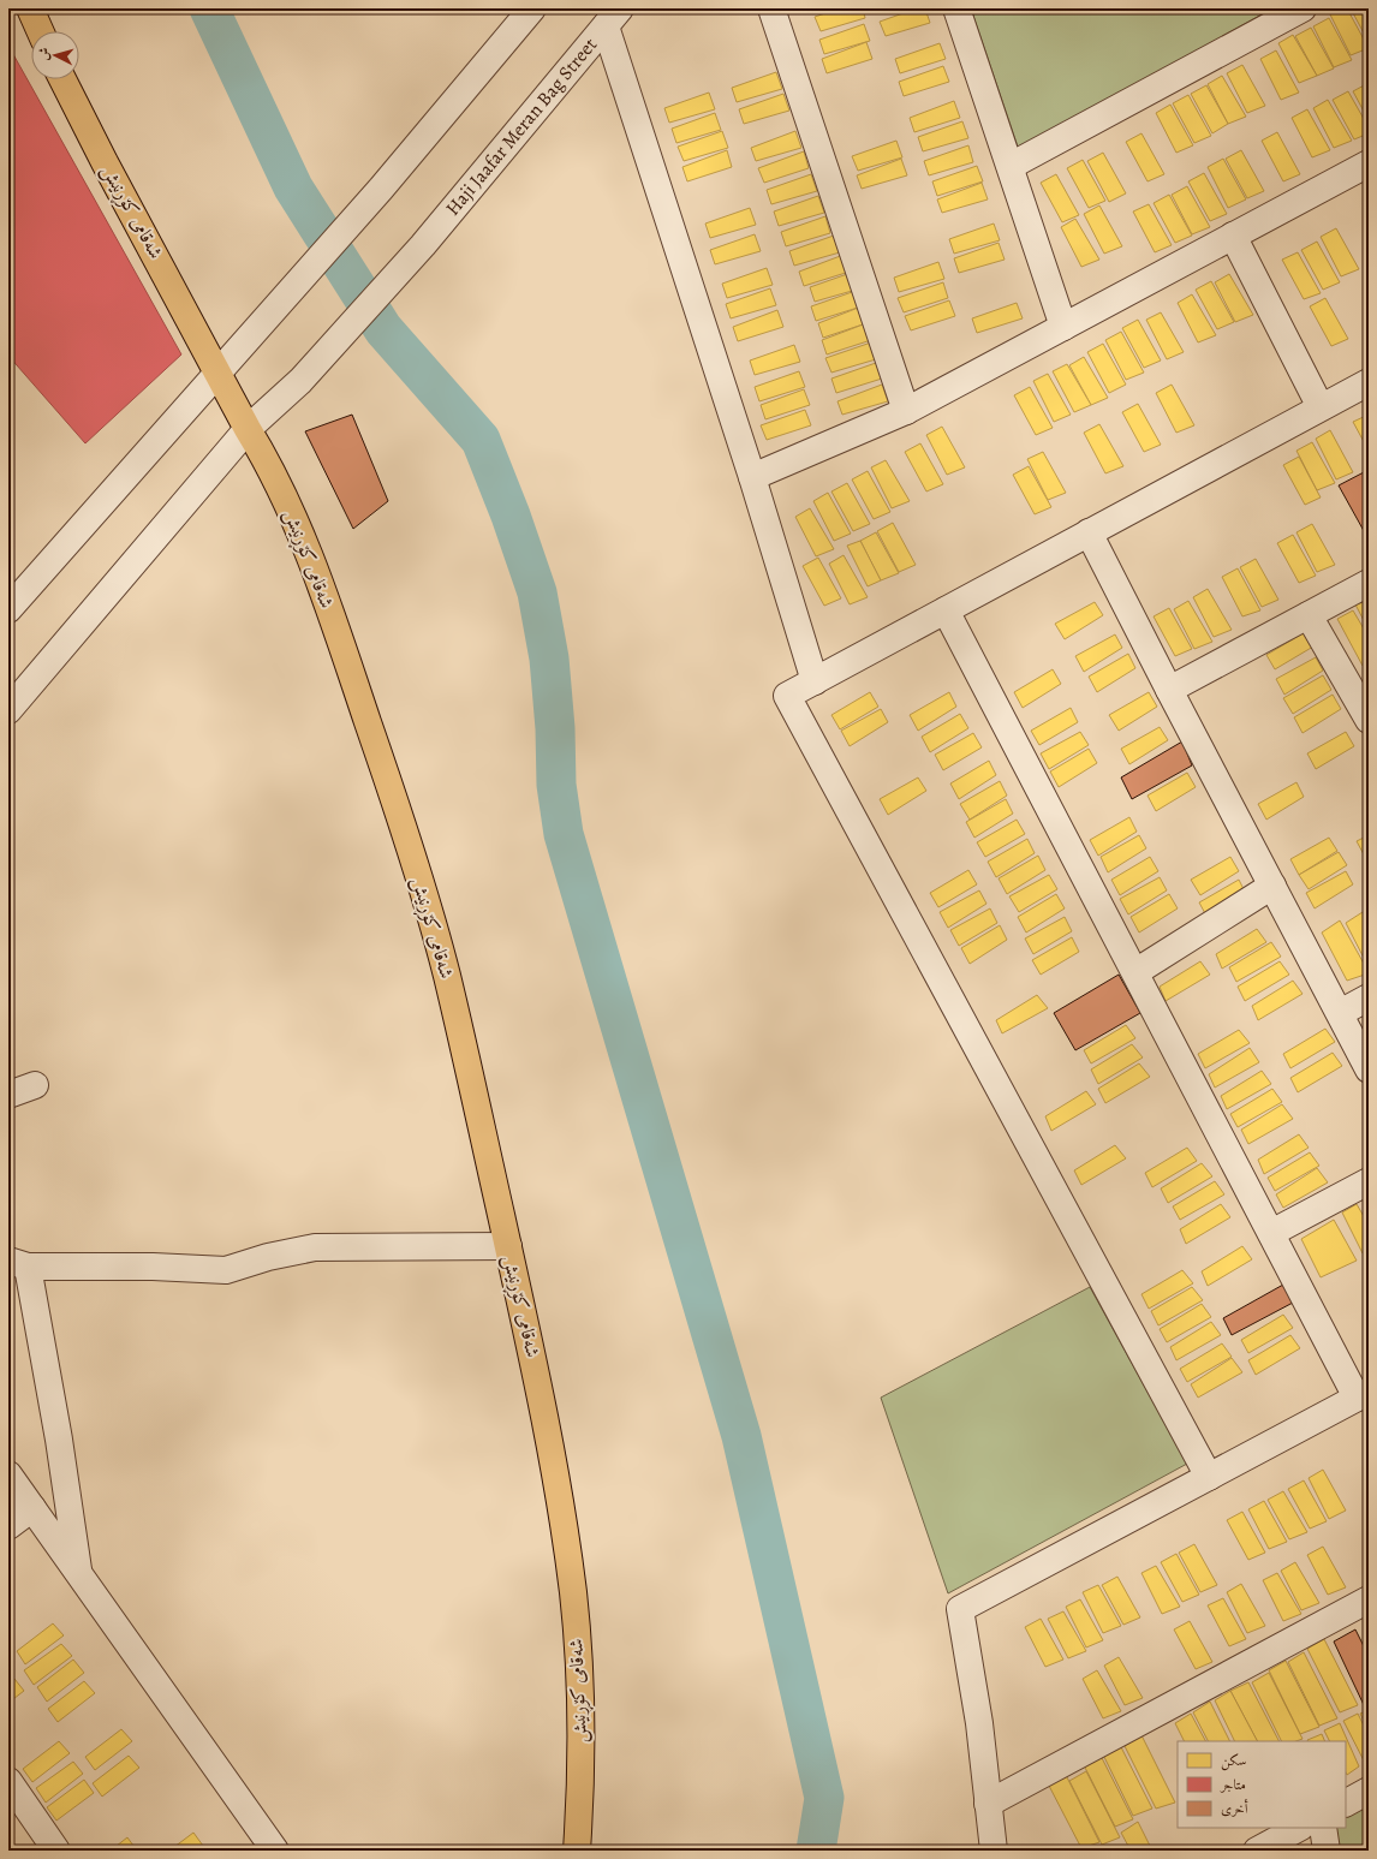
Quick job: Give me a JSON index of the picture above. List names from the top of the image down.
{
  "streets": {
    "main road": ["شەقامی کۆڕنیش"],
    "street": ["Haji Jaafar Meran Bag Street"]
  },
  "crossings": [
    ["Haji Jaafar Meran Bag Street", "شەقامی کۆڕنیش"]
  ],
  "legend": ["سكن", "متاجر", "أخرى"],
  "north": "left"
}
